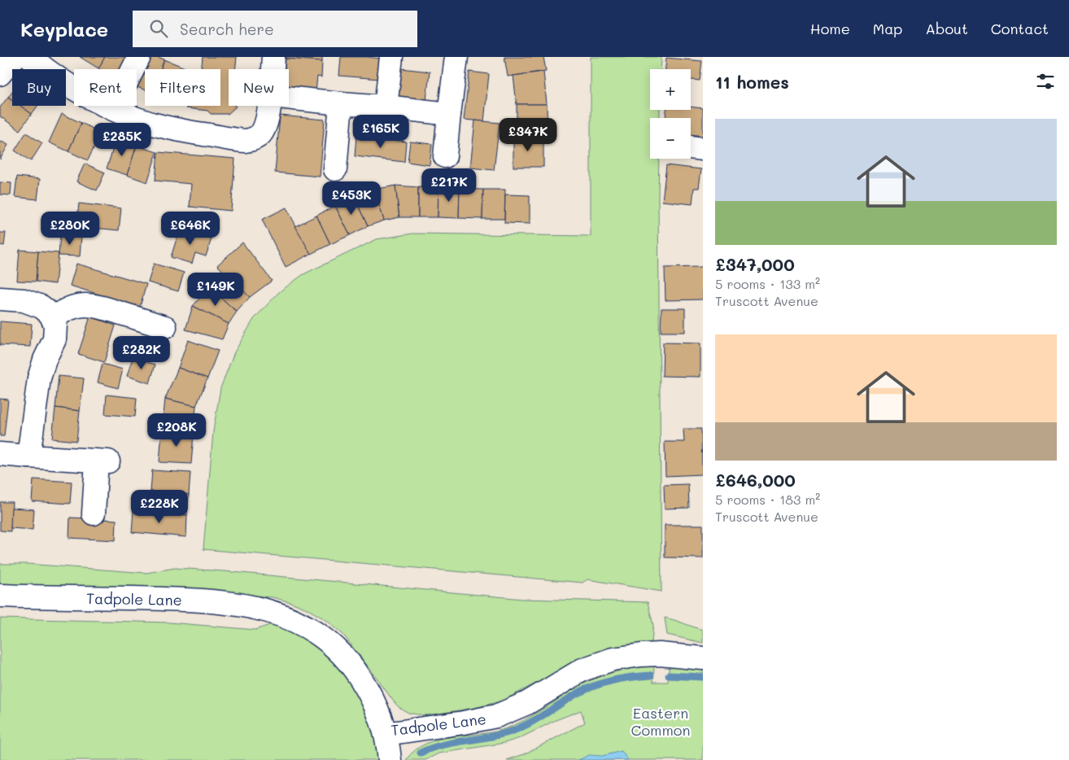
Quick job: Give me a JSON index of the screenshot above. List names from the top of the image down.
{
  "streets": {
    "street": ["Tadpole Lane"]
  },
  "parks": ["Eastern Common"],
  "page": {
    "header": "Keyplace",
    "search": "Search here",
    "nav": [
      "Home",
      "Map",
      "About",
      "Contact"
    ],
    "heading": "11 homes",
    "map_buttons": ["+", "−"],
    "chip": [
      "Buy",
      "Rent",
      "Filters",
      "New"
    ],
    "list": [
      {
        "name": "£347,000",
        "note": "5 rooms · 133 m² · Truscott Avenue"
      },
      {
        "name": "£646,000",
        "note": "5 rooms · 183 m² · Truscott Avenue"
      }
    ],
    "price": [
      "£165K",
      "£347K",
      "£285K",
      "£217K",
      "£453K",
      "£280K",
      "£646K",
      "£149K",
      "£282K",
      "£208K",
      "£228K"
    ]
  }
}
